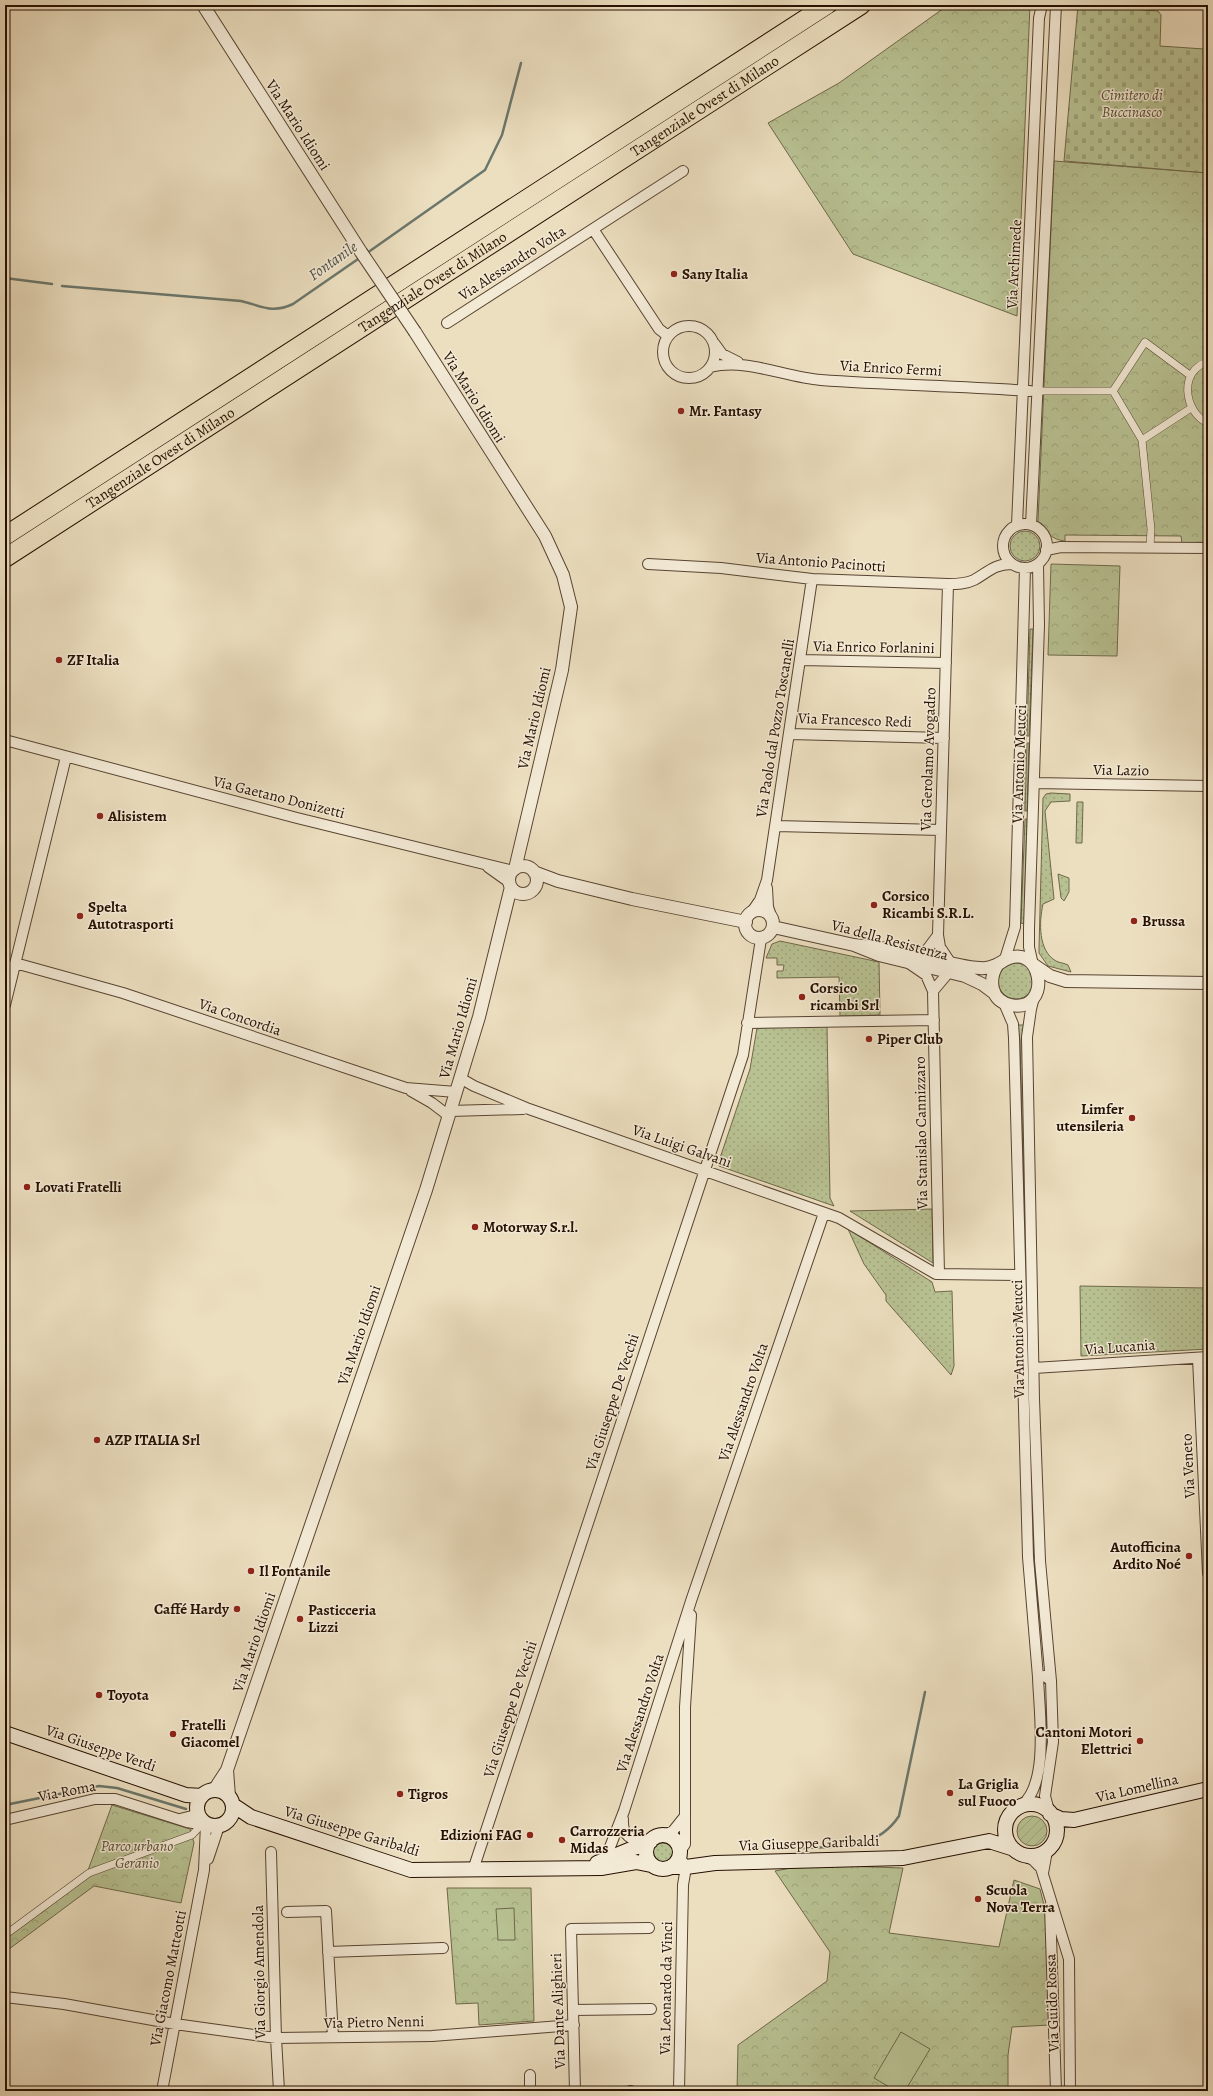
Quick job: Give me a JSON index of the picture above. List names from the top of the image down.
{
  "streets": {
    "highway": ["Tangenziale Ovest di Milano"],
    "main road": ["Via Giuseppe Verdi", "Via Lomellina", "Via Giuseppe Garibaldi"],
    "street": [
      "Via Mario Idiomi",
      "Via Alessandro Volta",
      "Via Archimede",
      "Via Enrico Fermi",
      "Via Antonio Pacinotti",
      "Via Enrico Forlanini",
      "Via Francesco Redi",
      "Via Paolo dal Pozzo Toscanelli",
      "Via Gerolamo Avogadro",
      "Via Antonio Meucci",
      "Via Lazio",
      "Via Gaetano Donizetti",
      "Via della Resistenza",
      "Via Concordia",
      "Via Stanislao Cannizzaro",
      "Via Luigi Galvani",
      "Via Lucania",
      "Via Giuseppe De Vecchi",
      "Via Veneto",
      "Via Roma",
      "Via Giorgio Amendola",
      "Via Giacomo Matteotti",
      "Via Leonardo da Vinci",
      "Via Guido Rossa",
      "Via Dante Alighieri",
      "Via Pietro Nenni"
    ]
  },
  "crossings": [
    ["Via Mario Idiomi", "Via Gaetano Donizetti"],
    ["Via Mario Idiomi", "Via Concordia"],
    ["Via Mario Idiomi", "Via Luigi Galvani"],
    ["Via Mario Idiomi", "Via Giuseppe Verdi"],
    ["Via Mario Idiomi", "Via Roma"],
    ["Via Mario Idiomi", "Via Giuseppe Garibaldi"],
    ["Via Mario Idiomi", "Via Giacomo Matteotti"],
    ["Via Alessandro Volta", "Via Luigi Galvani"],
    ["Via Alessandro Volta", "Via Giuseppe Garibaldi"],
    ["Via Alessandro Volta", "Via Leonardo da Vinci"],
    ["Via Archimede", "Via Enrico Fermi"],
    ["Via Archimede", "Via Antonio Pacinotti"],
    ["Via Archimede", "Via Antonio Meucci"],
    ["Via Antonio Pacinotti", "Via Paolo dal Pozzo Toscanelli"],
    ["Via Antonio Pacinotti", "Via Gerolamo Avogadro"],
    ["Via Antonio Pacinotti", "Via Antonio Meucci"],
    ["Via Enrico Forlanini", "Via Paolo dal Pozzo Toscanelli"],
    ["Via Enrico Forlanini", "Via Gerolamo Avogadro"],
    ["Via Francesco Redi", "Via Paolo dal Pozzo Toscanelli"],
    ["Via Francesco Redi", "Via Gerolamo Avogadro"],
    ["Via Paolo dal Pozzo Toscanelli", "Via della Resistenza"],
    ["Via Paolo dal Pozzo Toscanelli", "Via Giuseppe De Vecchi"],
    ["Via Gerolamo Avogadro", "Via della Resistenza"],
    ["Via Antonio Meucci", "Via Lazio"],
    ["Via Antonio Meucci", "Via della Resistenza"],
    ["Via Antonio Meucci", "Via Lucania"],
    ["Via Antonio Meucci", "Via Lomellina"],
    ["Via Antonio Meucci", "Via Guido Rossa"],
    ["Via della Resistenza", "Via Stanislao Cannizzaro"],
    ["Via della Resistenza", "Via Giuseppe De Vecchi"],
    ["Via Stanislao Cannizzaro", "Via Luigi Galvani"],
    ["Via Luigi Galvani", "Via Giuseppe De Vecchi"],
    ["Via Lucania", "Via Veneto"],
    ["Via Giuseppe De Vecchi", "Via Giuseppe Garibaldi"],
    ["Via Giuseppe Verdi", "Via Roma"],
    ["Via Giuseppe Verdi", "Via Giuseppe Garibaldi"],
    ["Via Giuseppe Verdi", "Via Giacomo Matteotti"],
    ["Via Lomellina", "Via Guido Rossa"],
    ["Via Roma", "Via Giacomo Matteotti"],
    ["Via Giuseppe Garibaldi", "Via Leonardo da Vinci"],
    ["Via Giorgio Amendola", "Via Pietro Nenni"],
    ["Via Giacomo Matteotti", "Via Pietro Nenni"],
    ["Via Dante Alighieri", "Via Pietro Nenni"]
  ],
  "water": ["Fontanile"],
  "parks": ["Cimitero di Buccinasco", "Parco urbano Geranio"],
  "places": [
    "Sany Italia",
    "Mr. Fantasy",
    "ZF Italia",
    "Alisistem",
    "Corsico Ricambi S.R.L.",
    "Spelta Autotrasporti",
    "Brussa",
    "Corsico ricambi Srl",
    "Piper Club",
    "Limfer utensileria",
    "Lovati Fratelli",
    "Motorway S.r.l.",
    "AZP ITALIA Srl",
    "Autofficina Ardito Noé",
    "Il Fontanile",
    "Caffé Hardy",
    "Pasticceria Lizzi",
    "Toyota",
    "Fratelli Giacomel",
    "Cantoni Motori Elettrici",
    "La Griglia sul Fuoco",
    "Tigros",
    "Edizioni FAG",
    "Carrozzeria Midas",
    "Scuola Nova Terra"
  ]
}
